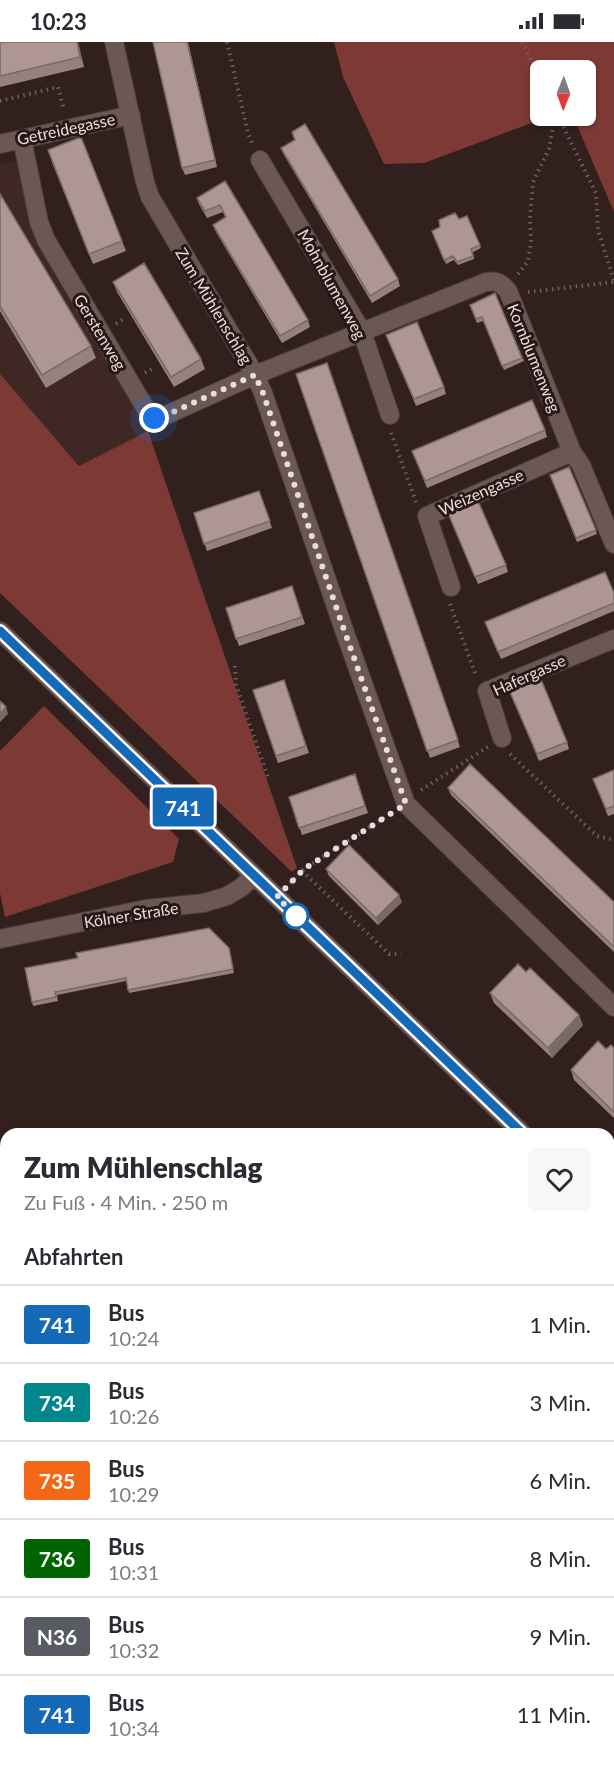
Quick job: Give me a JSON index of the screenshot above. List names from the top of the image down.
{
  "streets": {
    "street": [
      "Getreidegasse",
      "Mohnblumenweg",
      "Zum Mühlenschlag",
      "Gerstenweg",
      "Kornblumenweg",
      "Weizengasse",
      "Hafergasse",
      "Kölner Straße"
    ]
  },
  "crossings": [
    ["Getreidegasse", "Zum Mühlenschlag"],
    ["Getreidegasse", "Gerstenweg"],
    ["Mohnblumenweg", "Kornblumenweg"],
    ["Zum Mühlenschlag", "Gerstenweg"],
    ["Zum Mühlenschlag", "Kornblumenweg"],
    ["Gerstenweg", "Kornblumenweg"],
    ["Kornblumenweg", "Weizengasse"]
  ],
  "lines": ["bus line 741"],
  "north": "bottom",
  "page": {
    "status": "10:23",
    "on_map": "741",
    "heading": [
      ["Zum Mühlenschlag", "Zu Fuß · 4 Min. · 250 m"],
      "Abfahrten"
    ],
    "list": [
      {
        "mark": "741",
        "name": "Bus",
        "note": "10:24",
        "value": "1 Min."
      },
      {
        "mark": "734",
        "name": "Bus",
        "note": "10:26",
        "value": "3 Min."
      },
      {
        "mark": "735",
        "name": "Bus",
        "note": "10:29",
        "value": "6 Min."
      },
      {
        "mark": "736",
        "name": "Bus",
        "note": "10:31",
        "value": "8 Min."
      },
      {
        "mark": "N36",
        "name": "Bus",
        "note": "10:32",
        "value": "9 Min."
      },
      {
        "mark": "741",
        "name": "Bus",
        "note": "10:34",
        "value": "11 Min."
      }
    ]
  }
}
